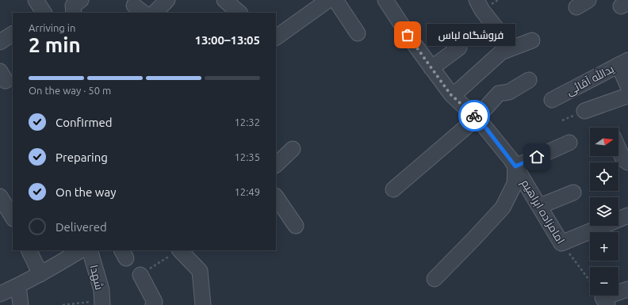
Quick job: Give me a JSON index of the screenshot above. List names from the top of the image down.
{
  "streets": {
    "street": ["یدالله آقائی", "امامزاده ابراهیم", "شهدا"]
  },
  "places": ["فروشگاه لباس"],
  "north": "right",
  "page": {
    "heading": ["2 min", "Arriving in", "13:00–13:05"],
    "bubble": "فروشگاه لباس",
    "bar": "On the way · 50 m",
    "list": [
      ["Confirmed", "12:32"],
      ["Preparing", "12:35"],
      ["On the way", "12:49"],
      "Delivered"
    ],
    "map_buttons": ["+", "−"]
  }
}
